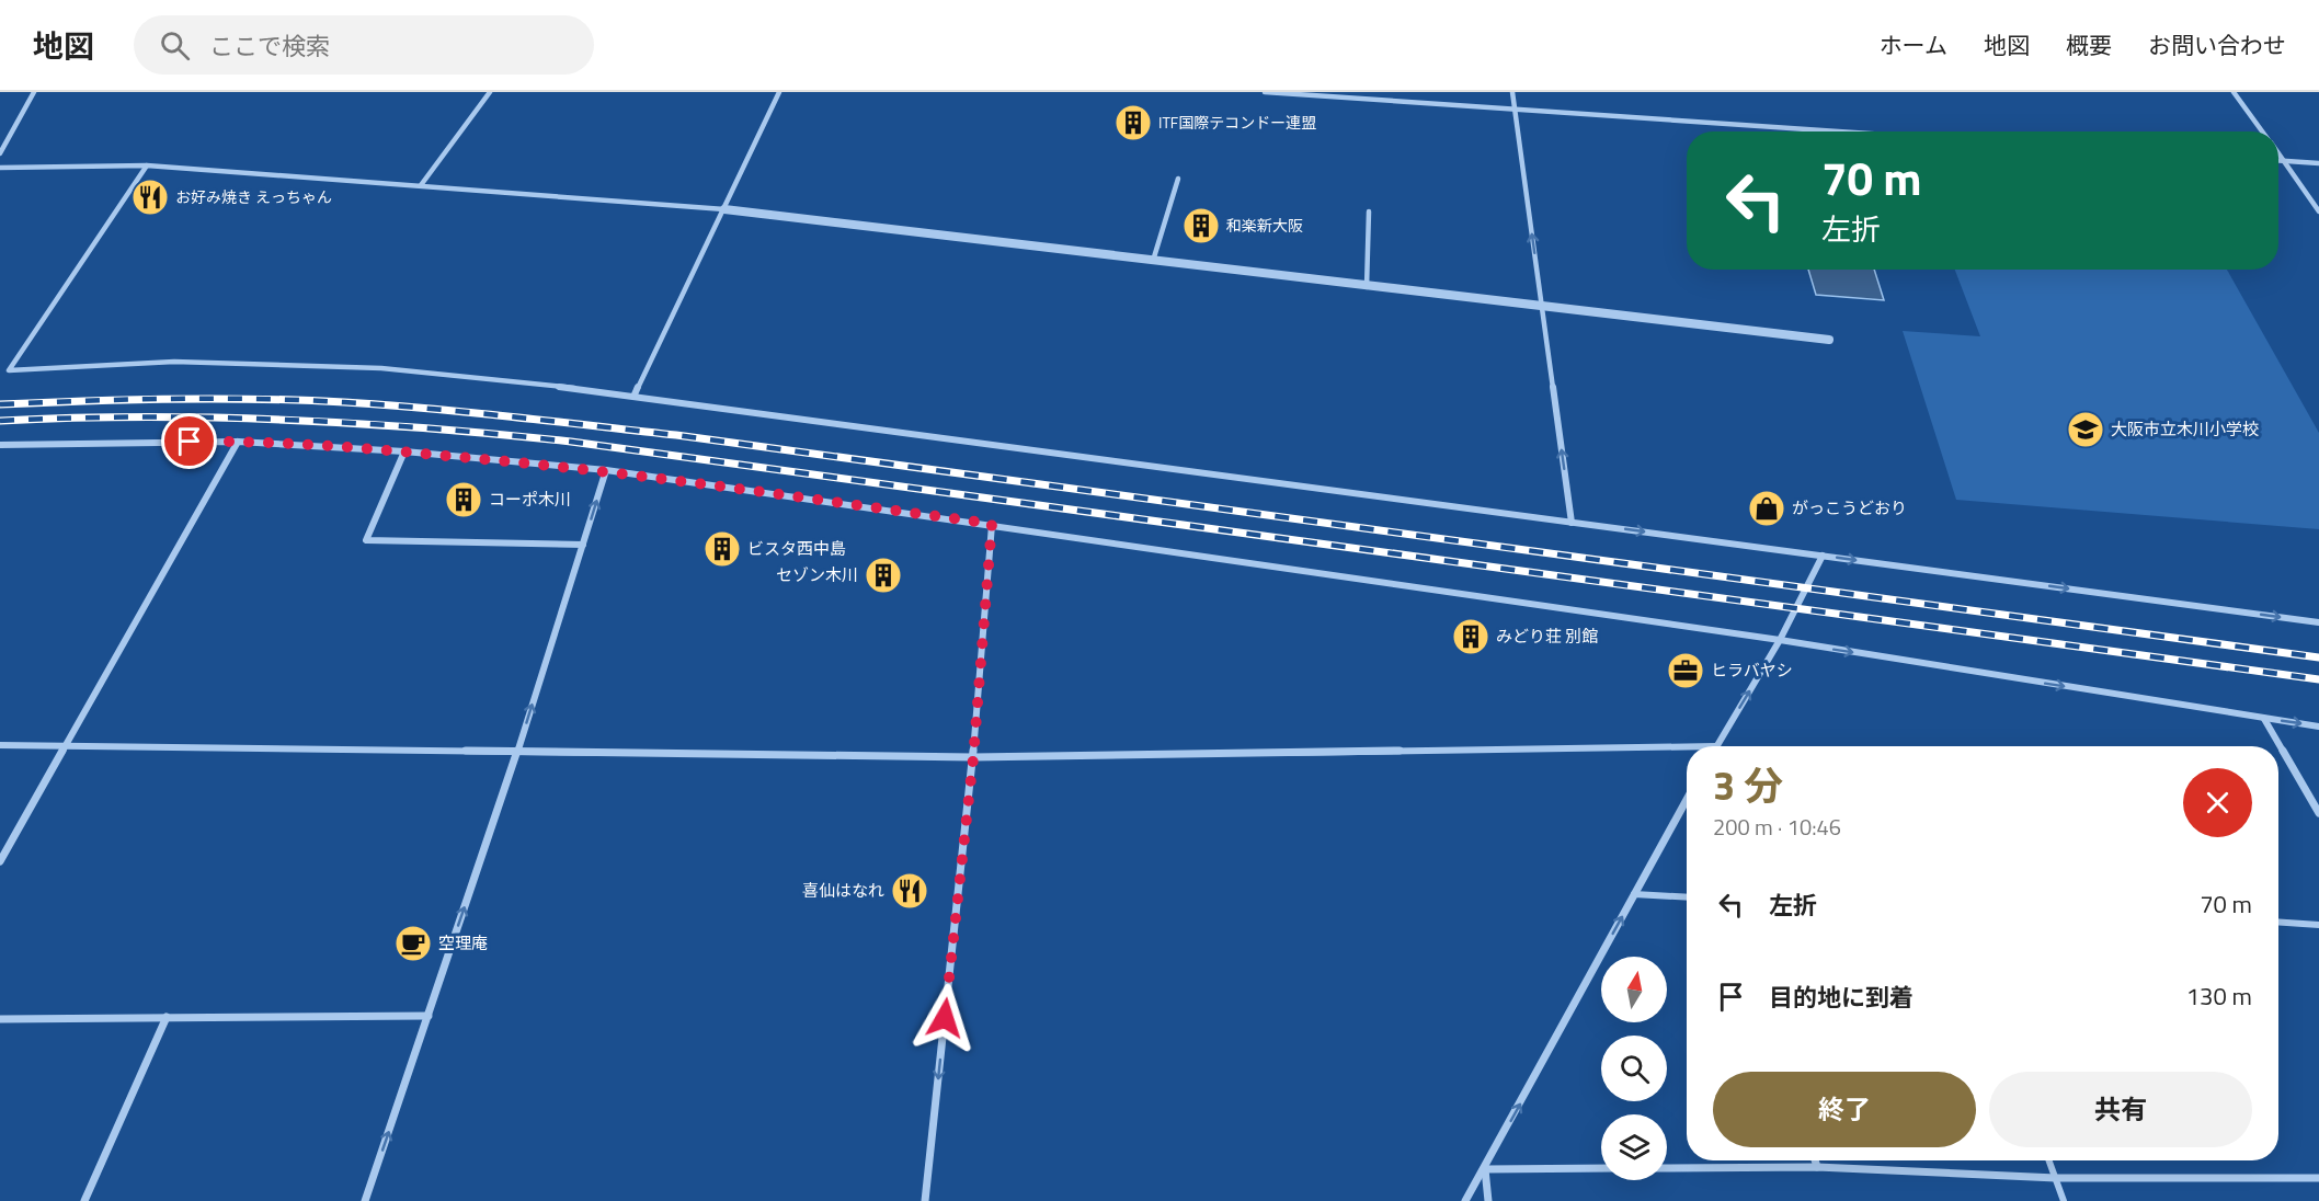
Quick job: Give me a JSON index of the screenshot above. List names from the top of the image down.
{
  "places": {
    "building": [
      "ITF国際テコンドー連盟",
      "和楽新大阪",
      "コーポ木川",
      "ビスタ西中島",
      "セゾン木川",
      "みどり荘 別館"
    ],
    "restaurant": ["お好み焼き えっちゃん", "喜仙はなれ"],
    "school or university": ["大阪市立木川小学校"],
    "shop": ["がっこうどおり"],
    "office": ["ヒラバヤシ"],
    "cafe": ["空理庵"]
  },
  "north": "top",
  "page": {
    "header": "地図",
    "search": "ここで検索",
    "nav": [
      "ホーム",
      "地図",
      "概要",
      "お問い合わせ"
    ],
    "turn": ["70 m", "左折"],
    "heading": ["3 分", "200 m · 10:46"],
    "list": [
      {
        "name": "左折",
        "value": "70 m"
      },
      {
        "name": "目的地に到着",
        "value": "130 m"
      }
    ],
    "buttons": ["終了", "共有"]
  }
}
